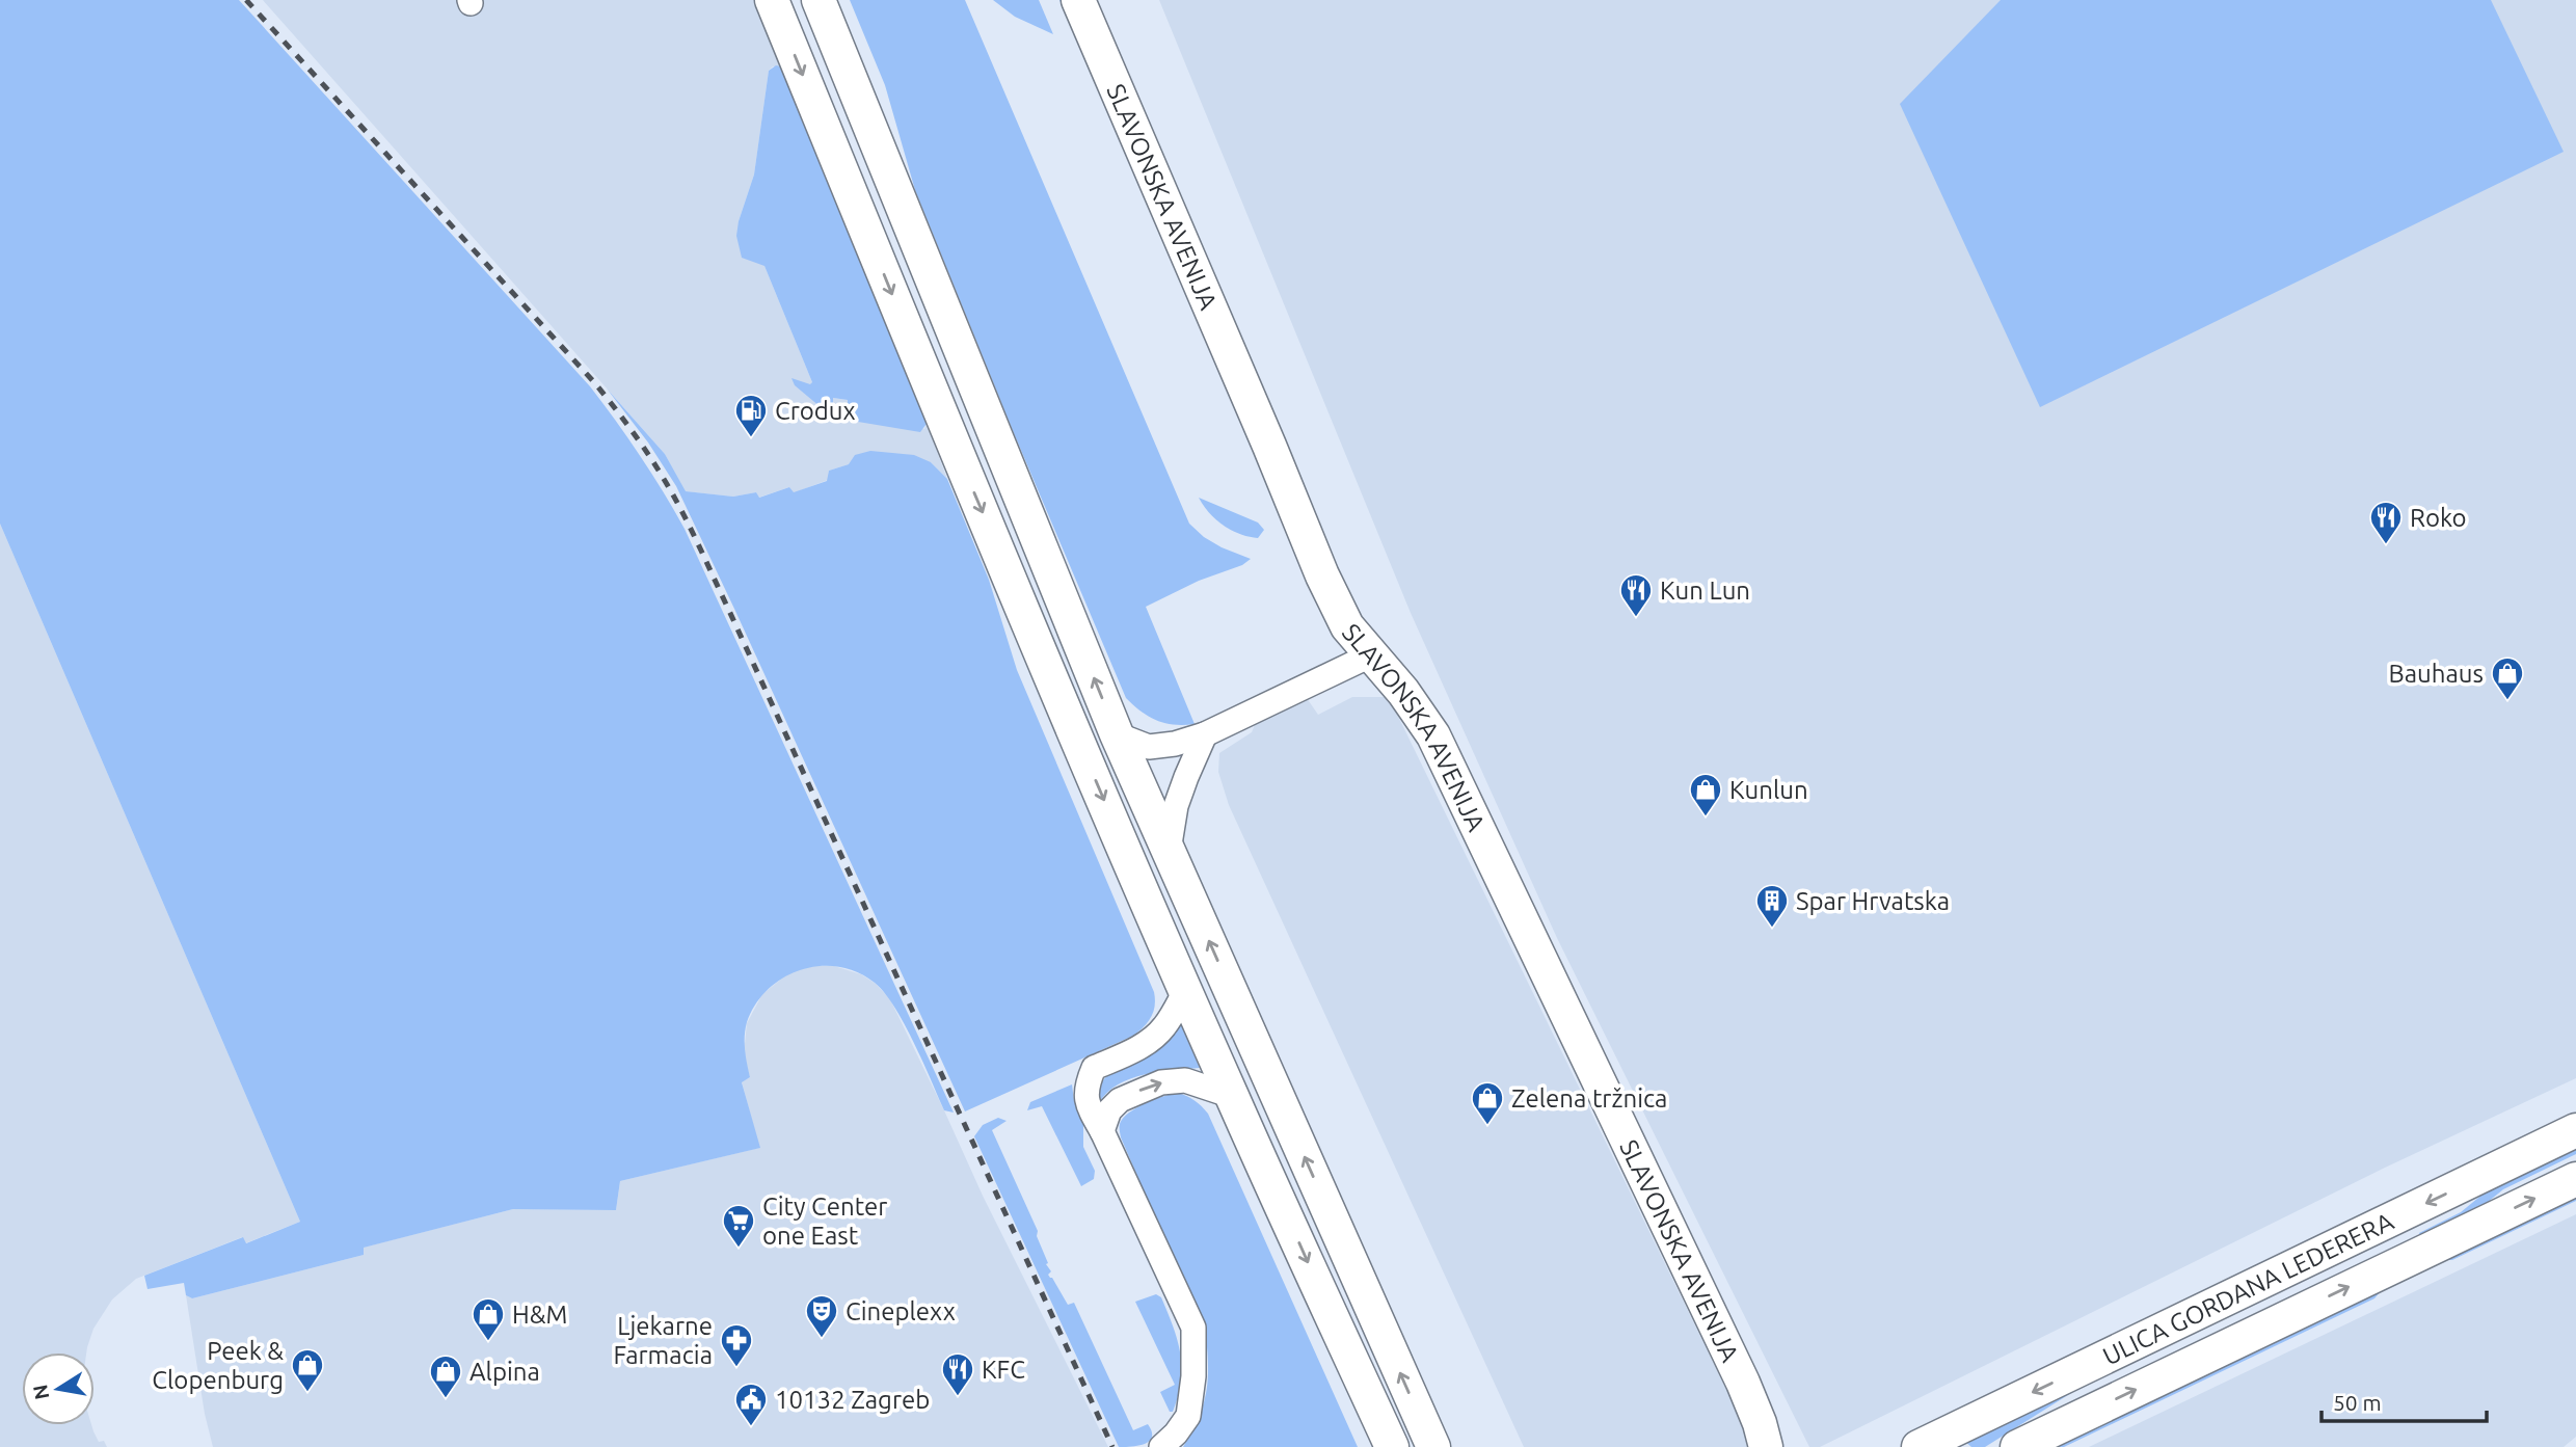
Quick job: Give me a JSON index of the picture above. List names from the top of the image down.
{
  "streets": {
    "main road": ["SLAVONSKA AVENIJA", "ULICA GORDANA LEDERERA"]
  },
  "places": {
    "fuel station": ["Crodux"],
    "restaurant": ["Roko", "Kun Lun", "KFC"],
    "shop": [
      "Bauhaus",
      "Kunlun",
      "Zelena tržnica",
      "H&M",
      "Peek & Clopenburg",
      "Alpina"
    ],
    "building": ["Spar Hrvatska"],
    "supermarket": ["City Center one East"],
    "theatre": ["Cineplexx"],
    "pharmacy": ["Ljekarne Farmacia"],
    "public building": ["10132 Zagreb"]
  },
  "scale_bar": "50 m",
  "north": "left"
}
